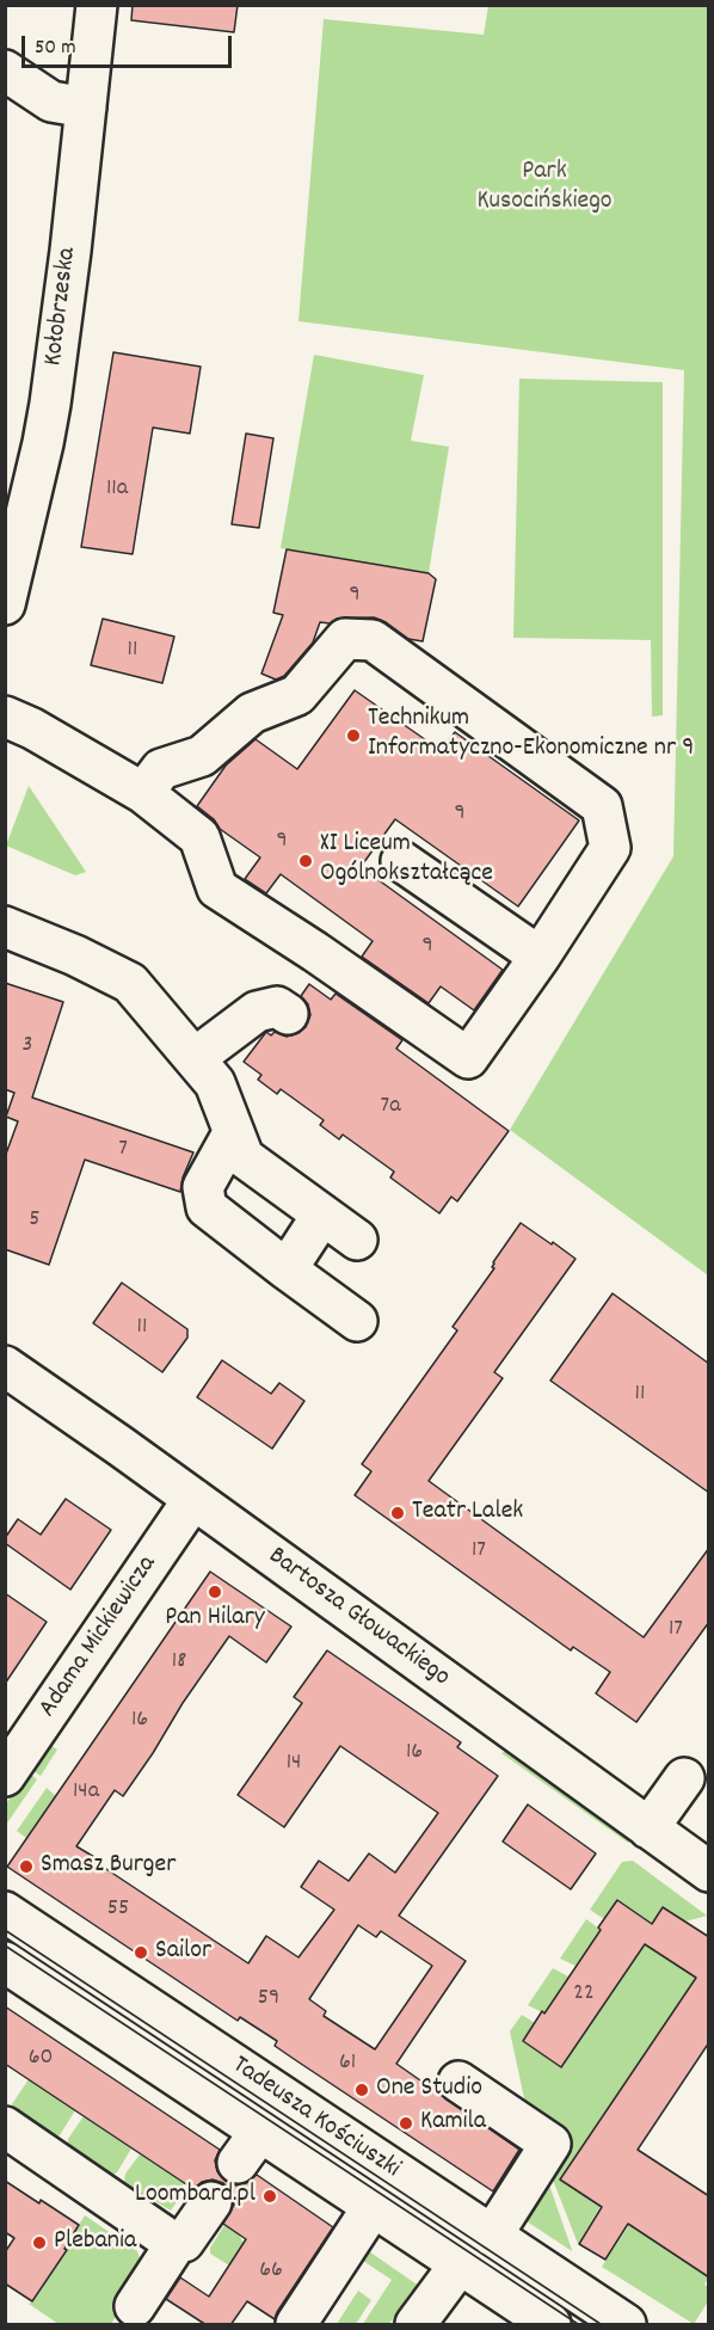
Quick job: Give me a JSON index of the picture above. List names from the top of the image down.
{
  "streets": {
    "street": [
      "Kołobrzeska",
      "Bartosza Głowackiego",
      "Adama Mickiewicza",
      "Tadeusza Kościuszki"
    ]
  },
  "crossings": [
    ["Bartosza Głowackiego", "Adama Mickiewicza"]
  ],
  "parks": ["Park Kusocińskiego"],
  "places": [
    "Technikum Informatyczno-Ekonomiczne nr 9",
    "XI Liceum Ogólnokształcące",
    "Teatr Lalek",
    "Pan Hilary",
    "Smasz Burger",
    "Sailor",
    "One Studio",
    "Kamila",
    "Loombard.pl",
    "Plebania"
  ],
  "house_numbers": [
    "11a",
    "9",
    "11",
    "9",
    "9",
    "9",
    "3",
    "7a",
    "7",
    "5",
    "11",
    "11",
    "17",
    "17",
    "18",
    "16",
    "16",
    "14",
    "14a",
    "55",
    "22",
    "59",
    "60",
    "61",
    "66"
  ],
  "scale_bar": "50 m"
}
